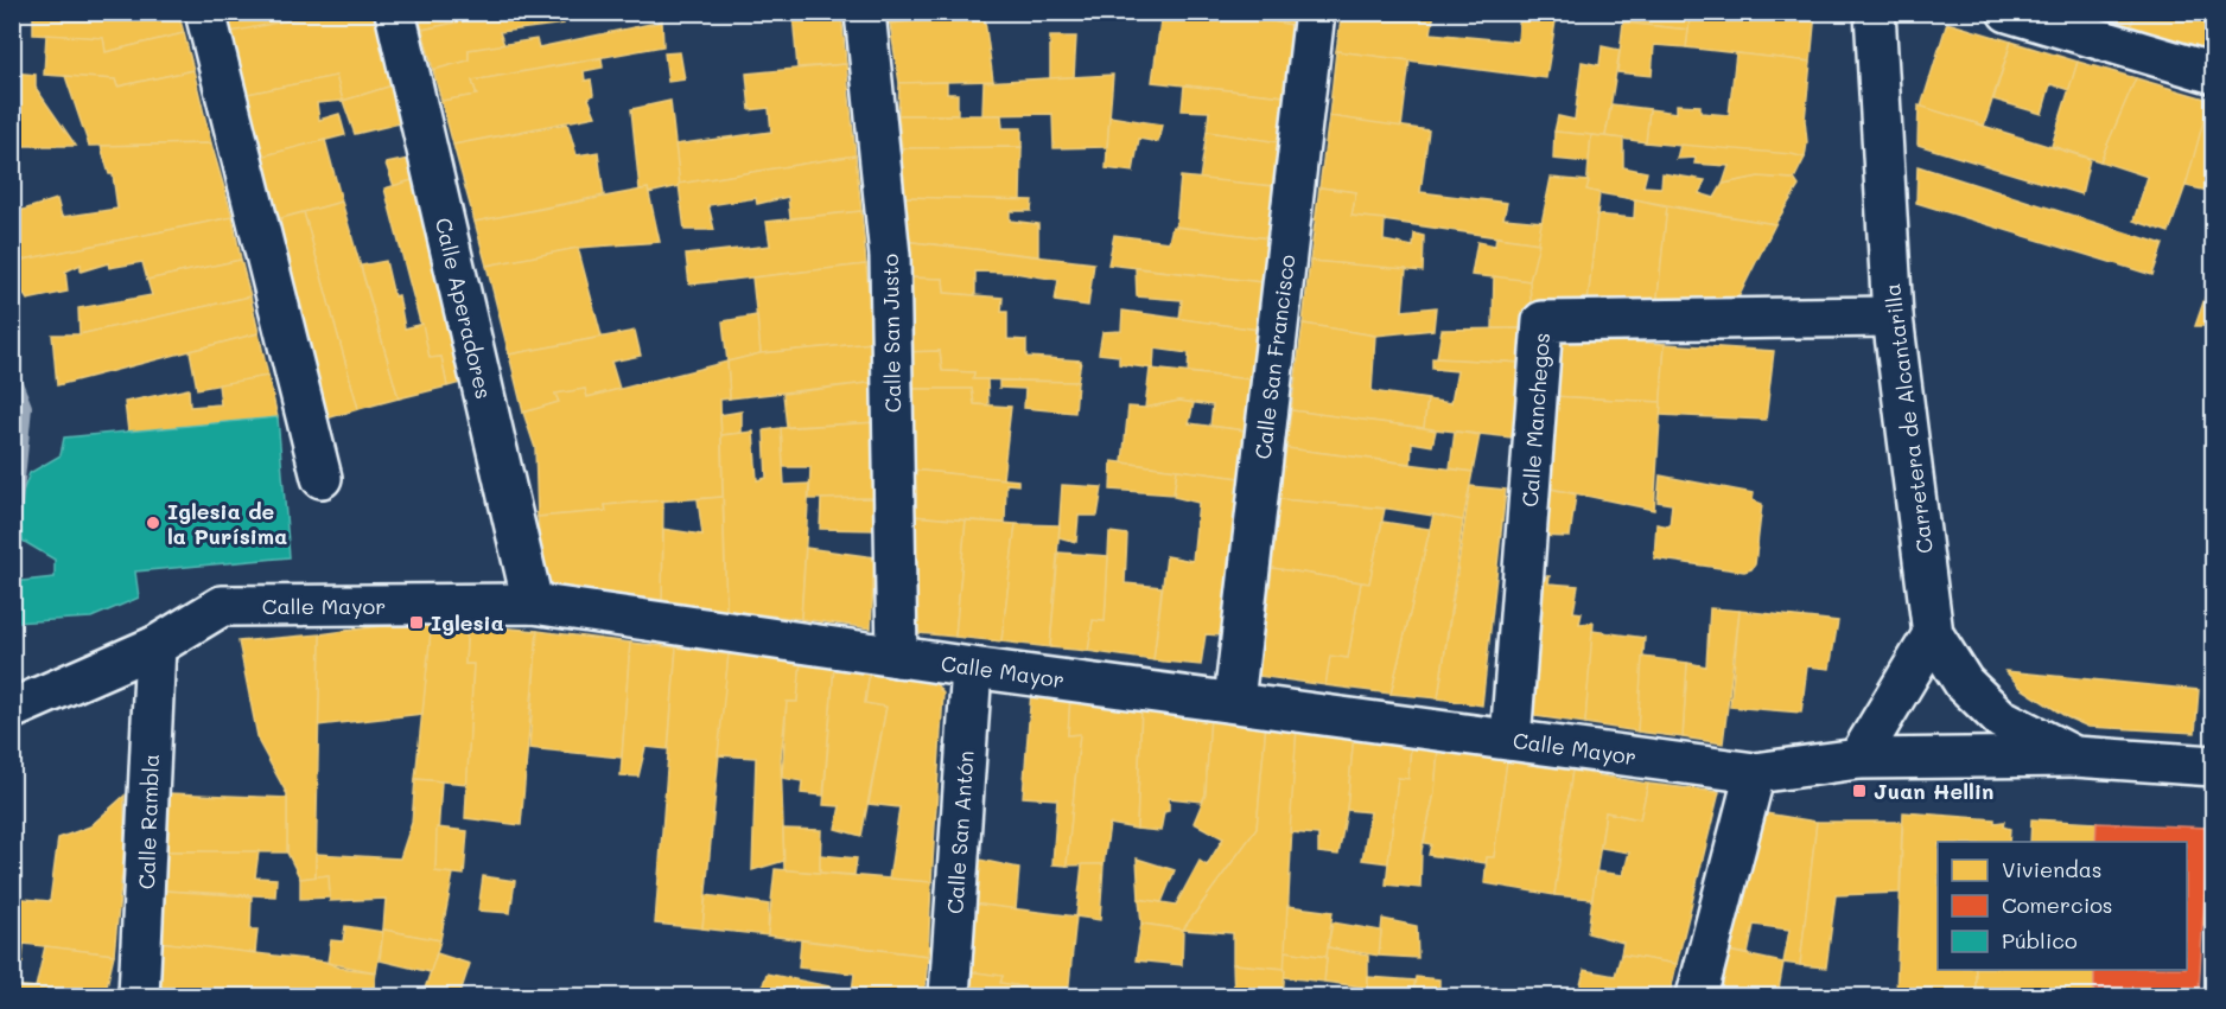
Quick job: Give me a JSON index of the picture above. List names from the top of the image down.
{
  "streets": {
    "street": [
      "Calle Aperadores",
      "Calle San Justo",
      "Calle San Francisco",
      "Carretera de Alcantarilla",
      "Calle Manchegos",
      "Calle Mayor",
      "Calle Rambla",
      "Calle San Antón"
    ]
  },
  "crossings": [
    ["Calle Aperadores", "Calle Mayor"],
    ["Calle San Justo", "Calle Mayor"],
    ["Calle San Francisco", "Calle Mayor"],
    ["Carretera de Alcantarilla", "Calle Manchegos"],
    ["Carretera de Alcantarilla", "Calle Mayor"],
    ["Calle Manchegos", "Calle Mayor"],
    ["Calle Mayor", "Calle Rambla"],
    ["Calle Mayor", "Calle San Antón"]
  ],
  "places": {
    "other": ["Iglesia de la Purísima"],
    "transit": ["Iglesia", "Juan Hellin"]
  },
  "legend": ["Viviendas", "Comercios", "Público"]
}
